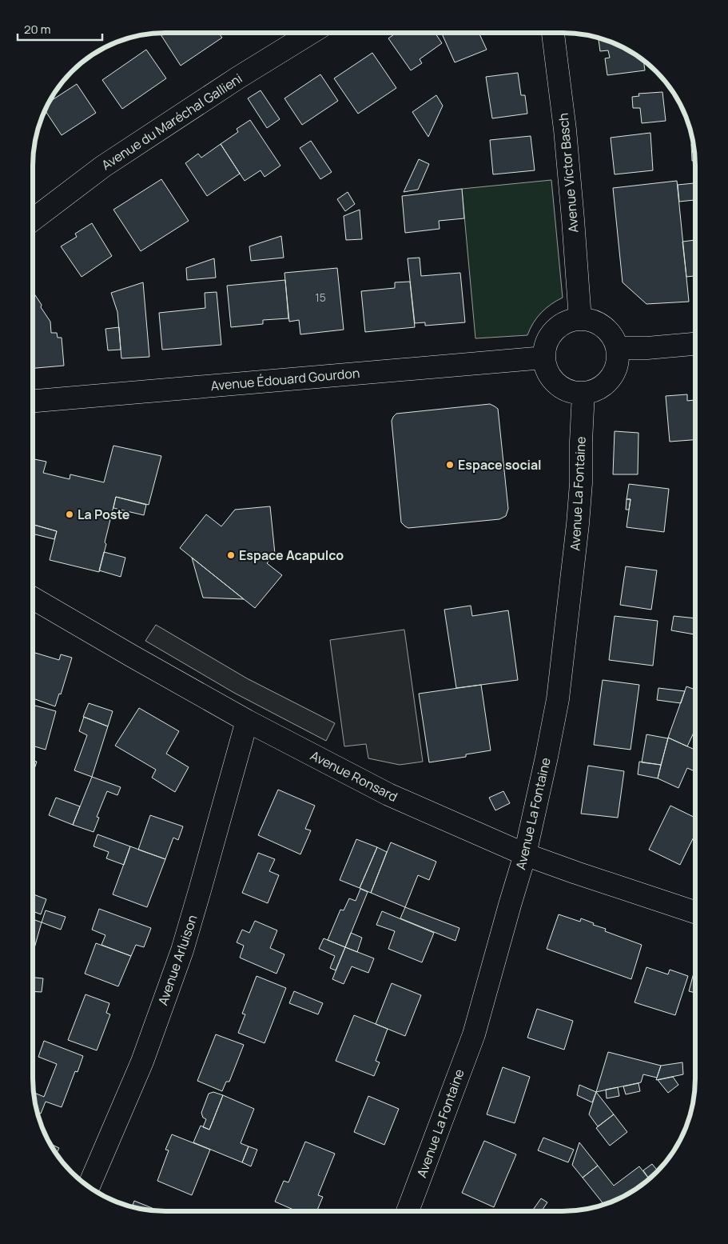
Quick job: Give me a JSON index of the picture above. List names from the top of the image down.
{
  "streets": {
    "street": [
      "Avenue du Maréchal Gallieni",
      "Avenue Victor Basch",
      "Avenue Édouard Gourdon",
      "Avenue La Fontaine",
      "Avenue Ronsard",
      "Avenue Arluison"
    ]
  },
  "crossings": [
    ["Avenue Victor Basch", "Avenue Édouard Gourdon"],
    ["Avenue Victor Basch", "Avenue La Fontaine"],
    ["Avenue Édouard Gourdon", "Avenue La Fontaine"],
    ["Avenue La Fontaine", "Avenue Ronsard"],
    ["Avenue Ronsard", "Avenue Arluison"]
  ],
  "places": ["Espace social", "La Poste", "Espace Acapulco"],
  "house_numbers": ["15"],
  "scale_bar": "20 m"
}
